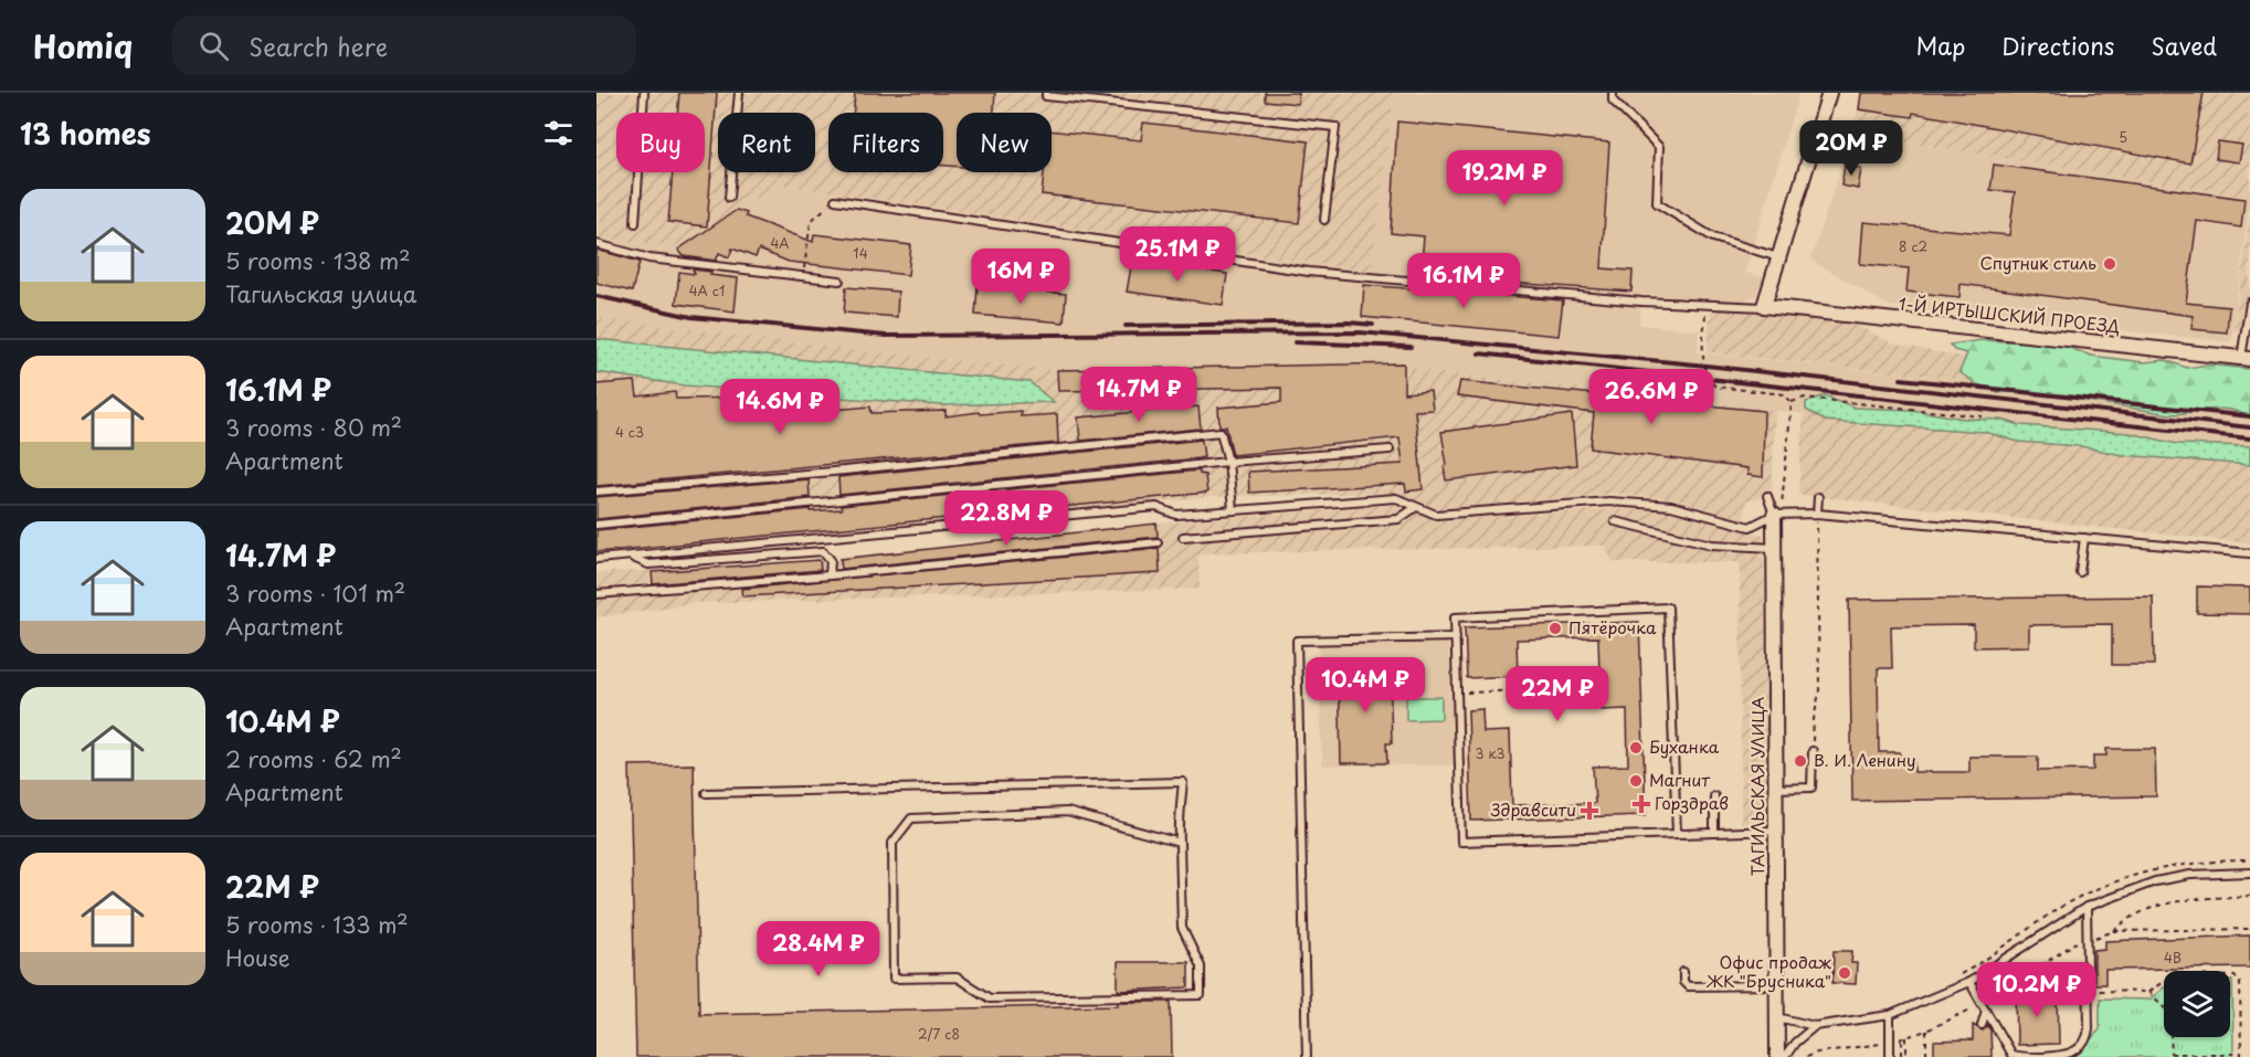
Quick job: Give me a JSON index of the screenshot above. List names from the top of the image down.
{
  "streets": {
    "street": ["1-Й ИРТЫШСКИЙ ПРОЕЗД", "ТАГИЛЬСКАЯ УЛИЦА"]
  },
  "places": {
    "other": [
      "Спутник стиль",
      "Пятёрочка",
      "Буханка",
      "В. И. Ленину",
      "Магнит",
      "Офис продаж ЖК \"Брусника\""
    ],
    "health": ["Горздрав", "Здравсити"]
  },
  "house_numbers": [
    "5",
    "4А",
    "8 с2",
    "14",
    "4А с1",
    "4 с3",
    "3 к3",
    "4В",
    "2/7 с8"
  ],
  "page": {
    "header": "Homiq",
    "search": "Search here",
    "nav": ["Map", "Directions", "Saved"],
    "heading": "13 homes",
    "chip": [
      "Buy",
      "Rent",
      "Filters",
      "New"
    ],
    "price": [
      "20M ₽",
      "19.2M ₽",
      "25.1M ₽",
      "16M ₽",
      "16.1M ₽",
      "14.7M ₽",
      "26.6M ₽",
      "14.6M ₽",
      "22.8M ₽",
      "10.4M ₽",
      "22M ₽",
      "28.4M ₽",
      "10.2M ₽"
    ],
    "list": [
      {
        "name": "20M ₽",
        "note": "5 rooms · 138 m² · Тагильская улица"
      },
      {
        "name": "16.1M ₽",
        "note": "3 rooms · 80 m² · Apartment"
      },
      {
        "name": "14.7M ₽",
        "note": "3 rooms · 101 m² · Apartment"
      },
      {
        "name": "10.4M ₽",
        "note": "2 rooms · 62 m² · Apartment"
      },
      {
        "name": "22M ₽",
        "note": "5 rooms · 133 m² · House"
      }
    ]
  }
}
